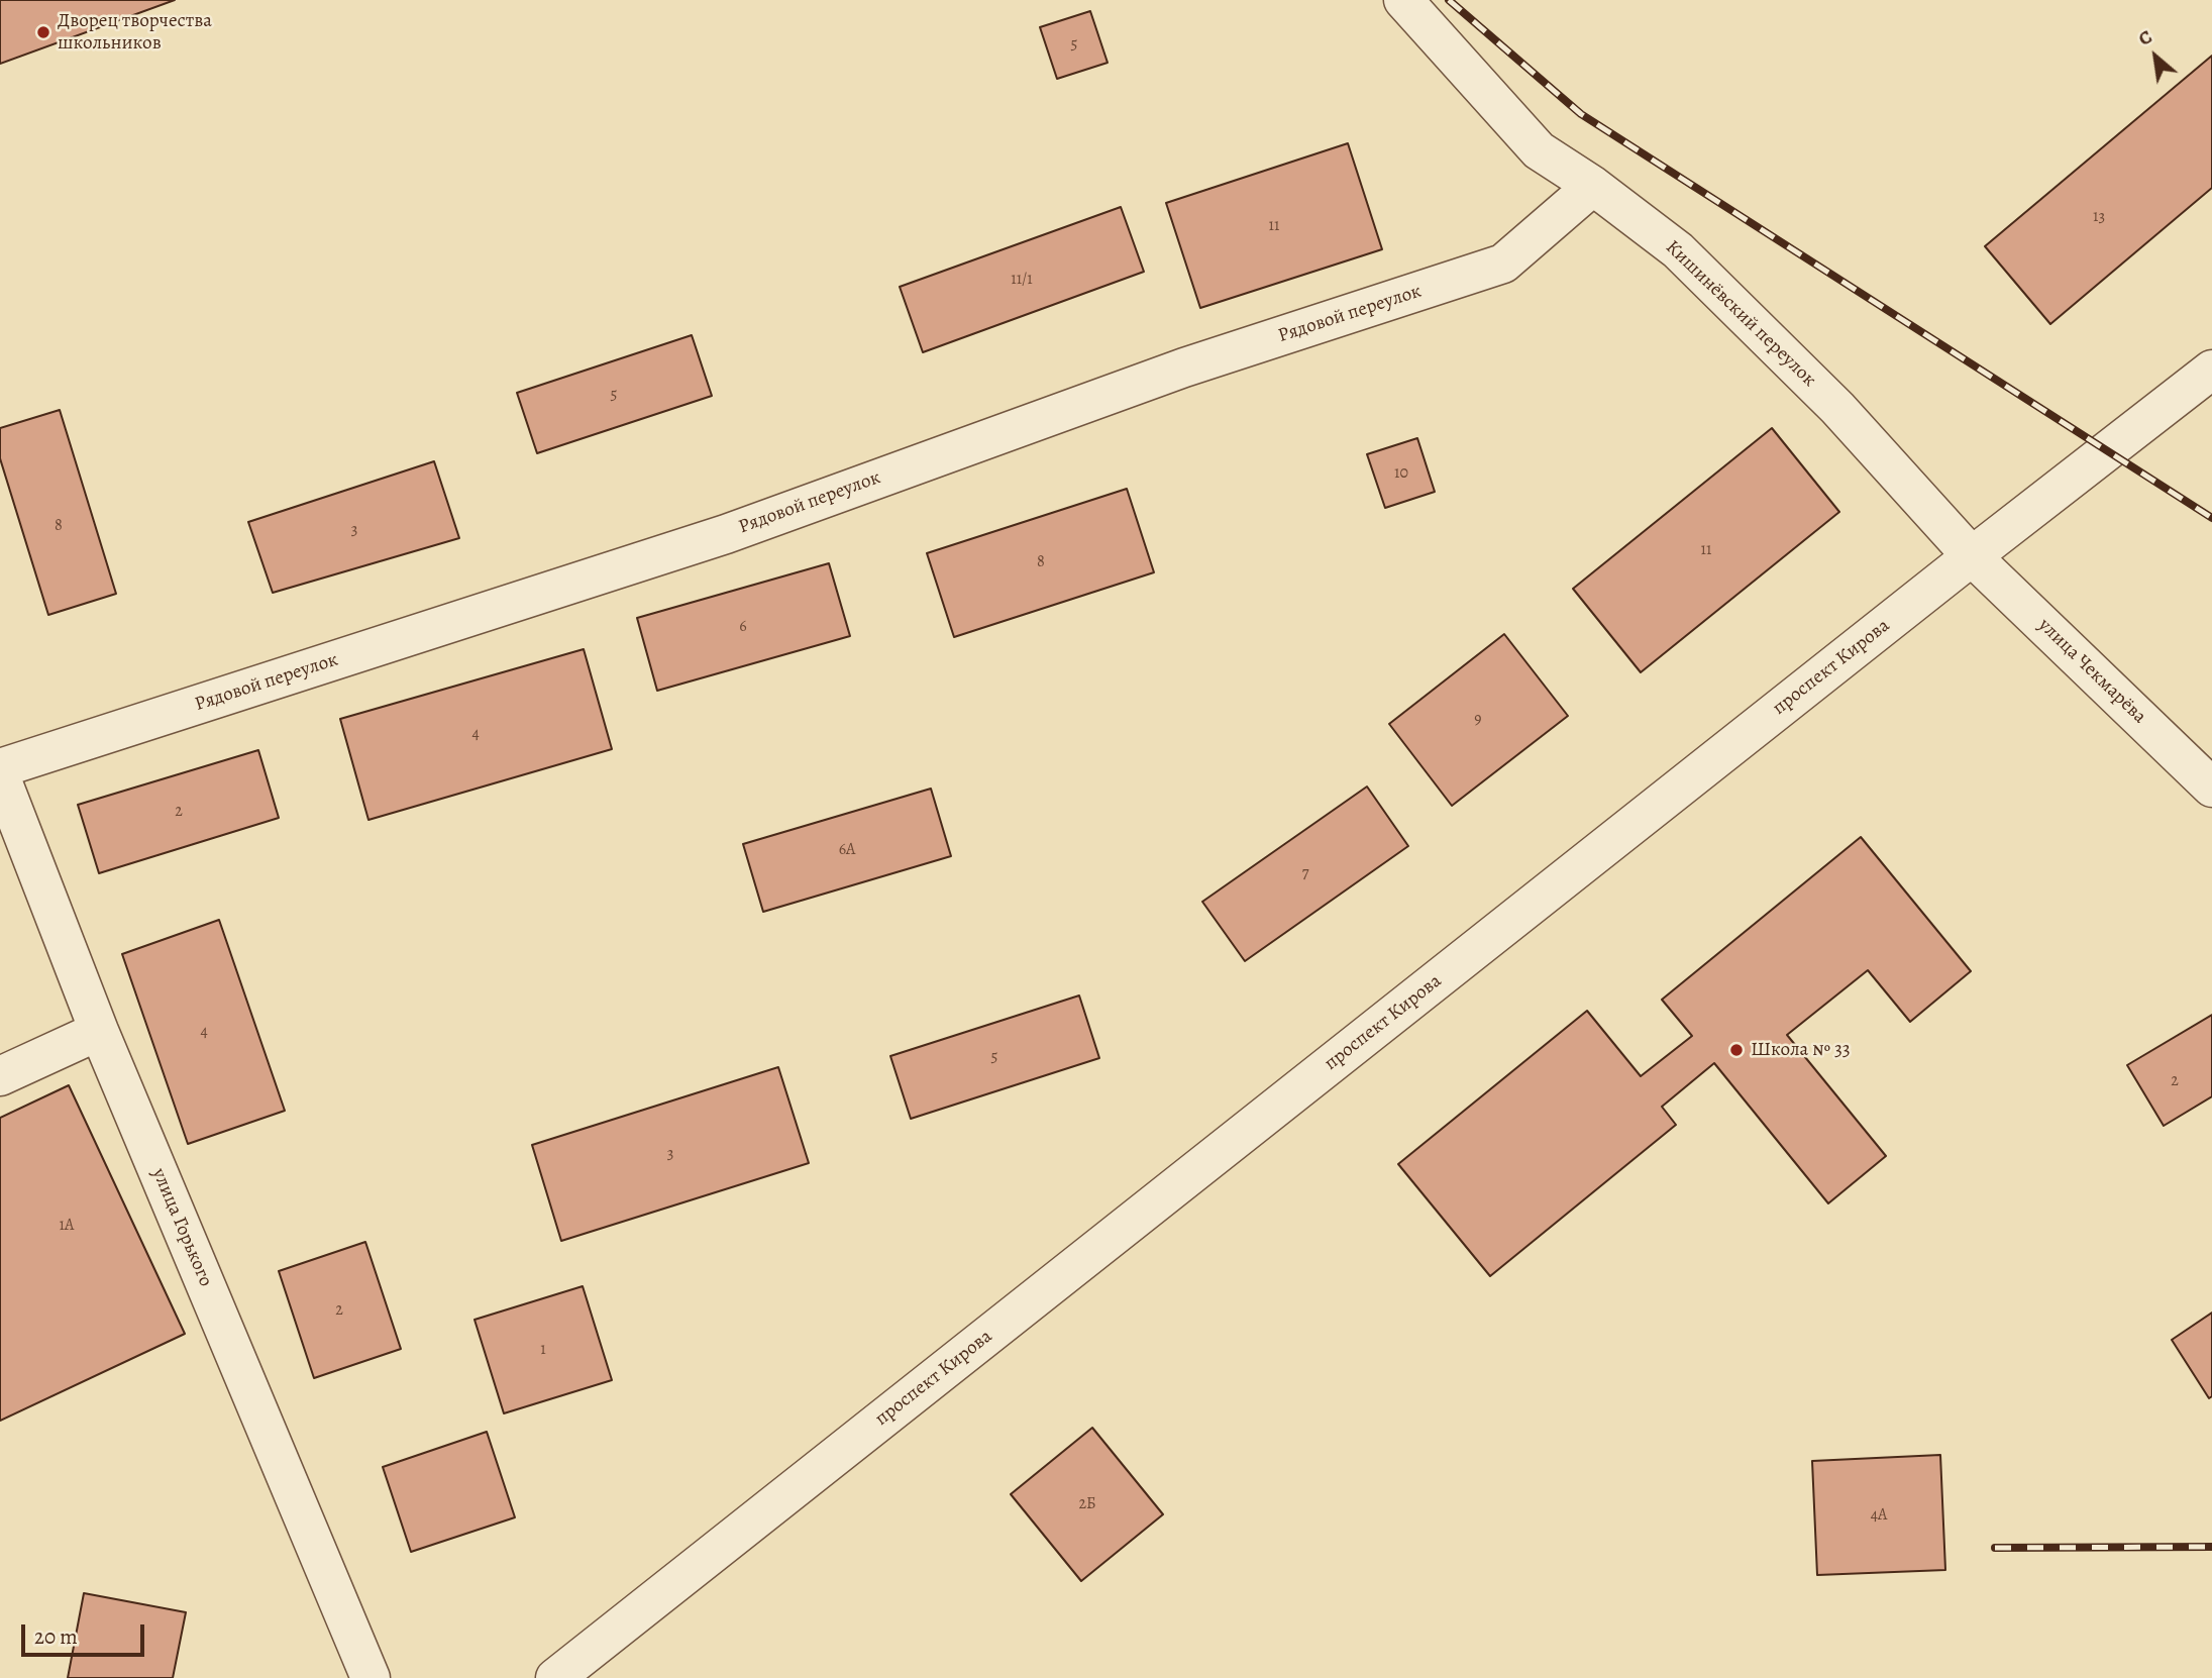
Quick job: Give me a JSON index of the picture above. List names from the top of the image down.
{
  "streets": {
    "street": [
      "Рядовой переулок",
      "Кишинёвский переулок",
      "проспект Кирова",
      "улица Чекмарёва",
      "улица Горького"
    ]
  },
  "crossings": [
    ["Рядовой переулок", "Кишинёвский переулок"],
    ["Кишинёвский переулок", "проспект Кирова"],
    ["Кишинёвский переулок", "улица Чекмарёва"],
    ["проспект Кирова", "улица Чекмарёва"]
  ],
  "places": ["Дворец творчества школьников", "Школа № 33"],
  "house_numbers": [
    "5",
    "13",
    "11",
    "11/1",
    "5",
    "10",
    "8",
    "3",
    "11",
    "8",
    "6",
    "9",
    "4",
    "2",
    "6А",
    "7",
    "4",
    "5",
    "2",
    "3",
    "1А",
    "2",
    "1",
    "2Б",
    "4А"
  ],
  "scale_bar": "20 m",
  "north": "top left"
}
